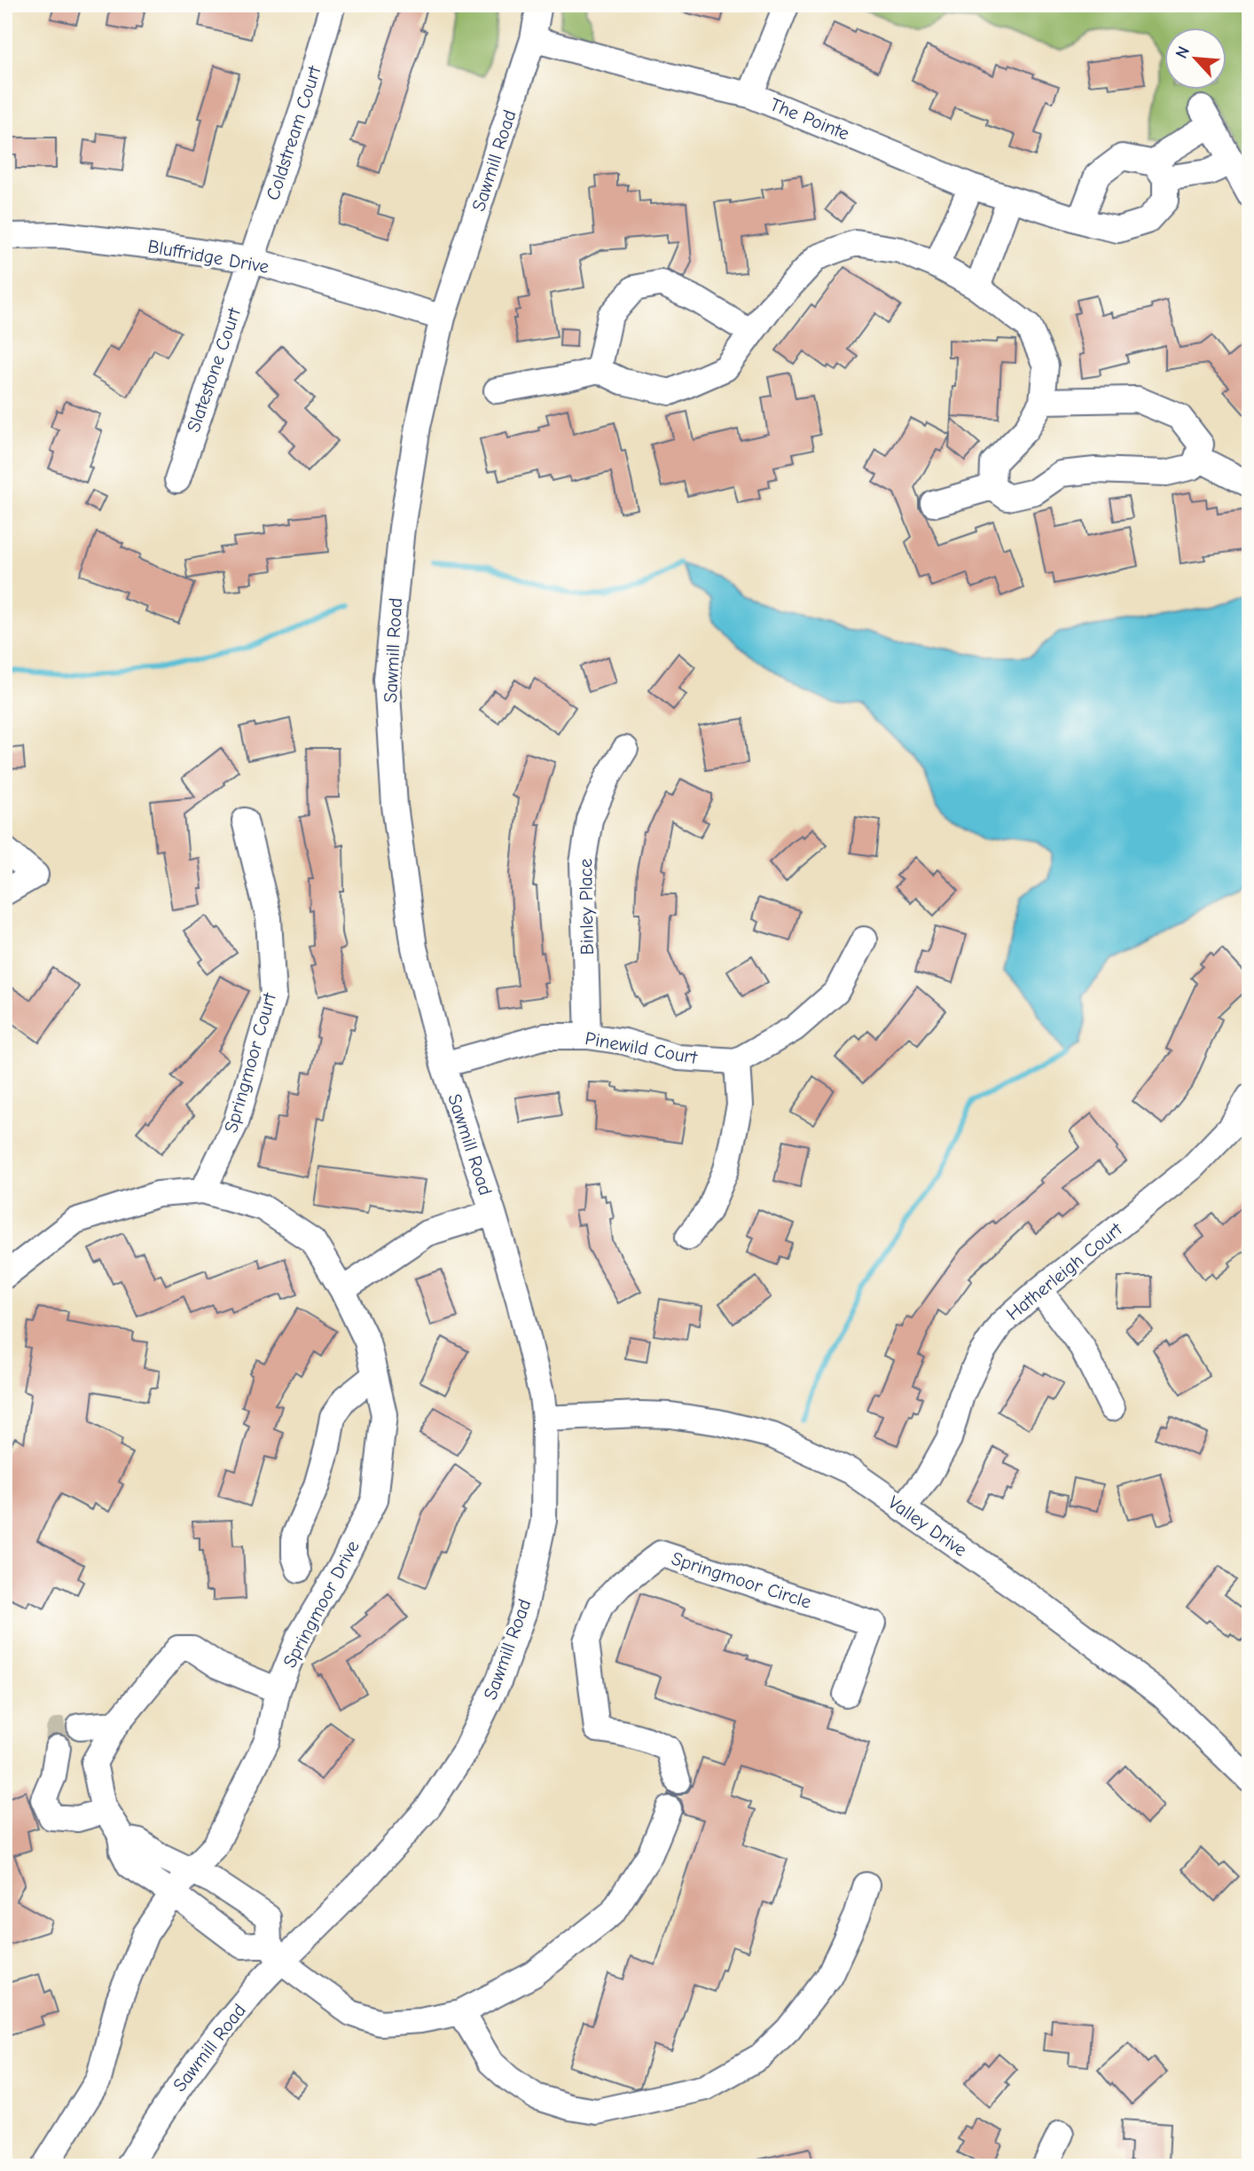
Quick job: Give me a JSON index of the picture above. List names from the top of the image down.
{
  "streets": {
    "street": [
      "The Pointe",
      "Coldstream Court",
      "Sawmill Road",
      "Bluffridge Drive",
      "Slatestone Court",
      "Binley Place",
      "Pinewild Court",
      "Springmoor Court",
      "Hatherleigh Court",
      "Valley Drive",
      "Springmoor Circle",
      "Springmoor Drive"
    ]
  },
  "crossings": [
    ["The Pointe", "Sawmill Road"],
    ["Coldstream Court", "Bluffridge Drive"],
    ["Coldstream Court", "Slatestone Court"],
    ["Sawmill Road", "Bluffridge Drive"],
    ["Sawmill Road", "Pinewild Court"],
    ["Sawmill Road", "Valley Drive"],
    ["Bluffridge Drive", "Slatestone Court"],
    ["Binley Place", "Pinewild Court"],
    ["Springmoor Court", "Springmoor Drive"],
    ["Hatherleigh Court", "Valley Drive"]
  ],
  "north": "top left"
}
